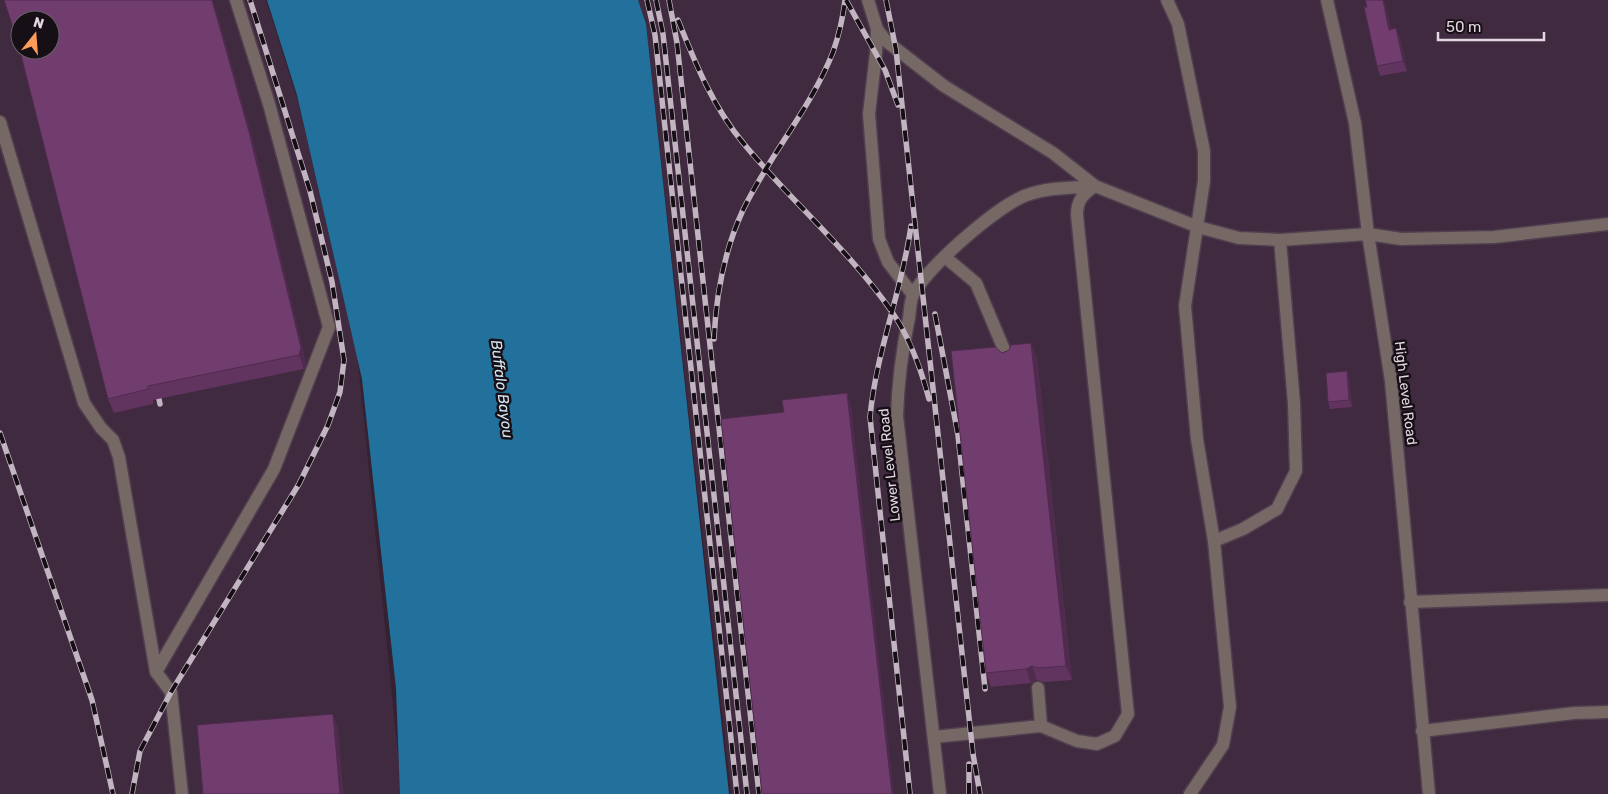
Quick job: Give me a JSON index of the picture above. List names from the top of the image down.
{
  "streets": {
    "lane": ["High Level Road", "Lower Level Road"]
  },
  "water": ["Buffalo Bayou"],
  "scale_bar": "50 m",
  "north": "top"
}
